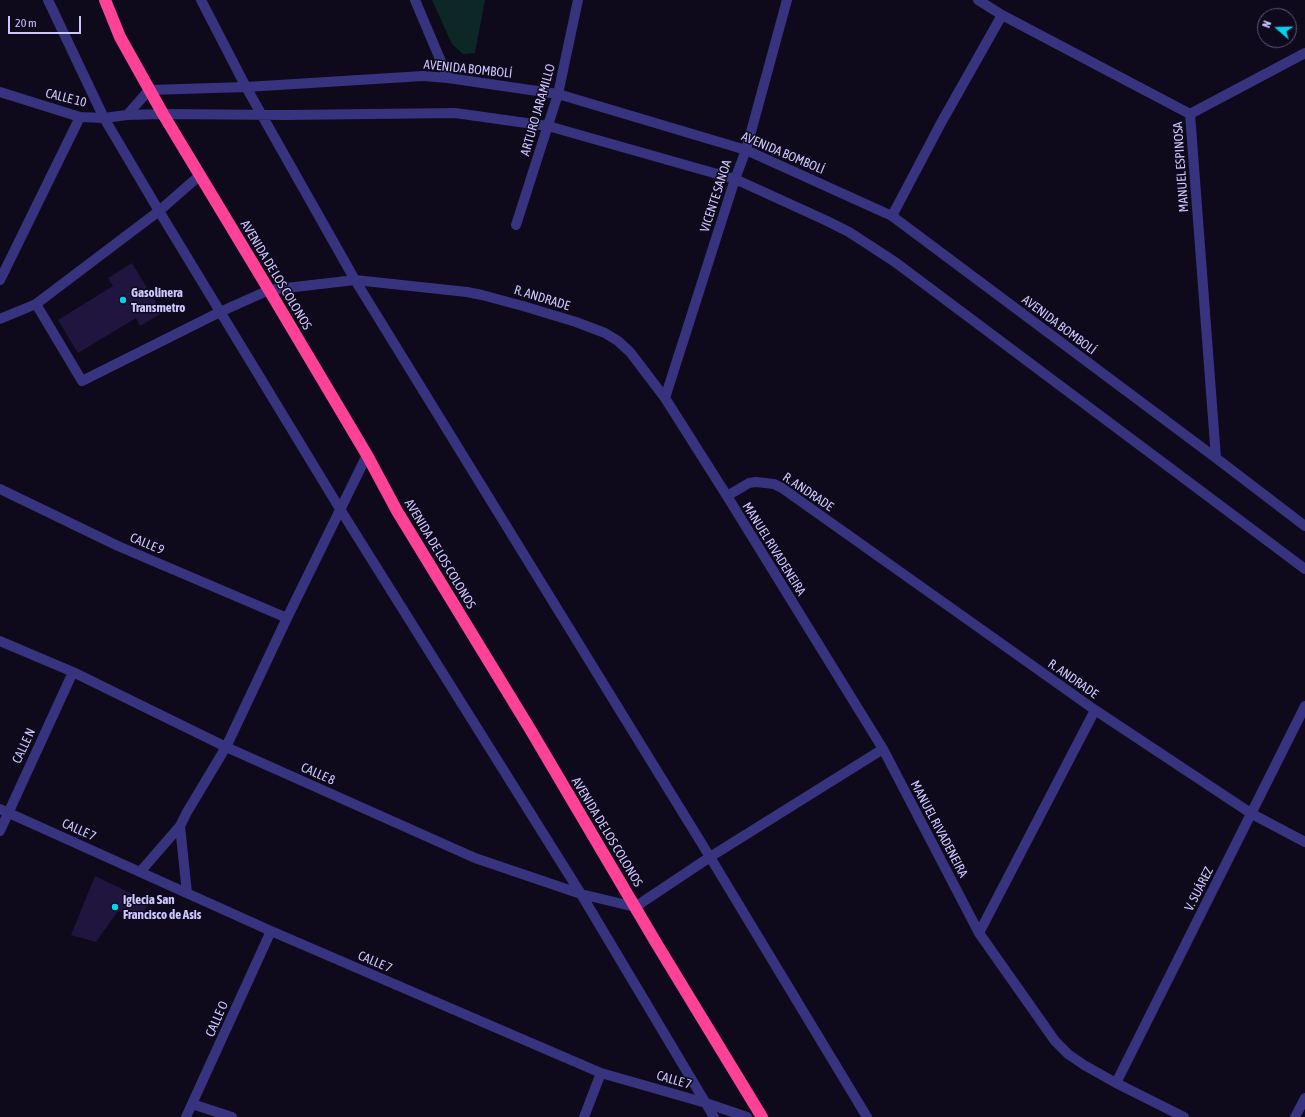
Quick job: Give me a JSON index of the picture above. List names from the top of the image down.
{
  "streets": {
    "highway": ["AVENIDA DE LOS COLONOS"],
    "street": [
      "AVENIDA BOMBOLÍ",
      "CALLE 10",
      "ARTURO JARAMILLO",
      "MANUEL ESPINOSA",
      "VICENTE SANOA",
      "R. ANDRADE",
      "CALLE 9",
      "MANUEL RIVADENEIRA",
      "CALLE N",
      "CALLE 8",
      "CALLE 7",
      "V. SUÁREZ",
      "CALLE O"
    ]
  },
  "crossings": [
    ["AVENIDA BOMBOLÍ", "ARTURO JARAMILLO"],
    ["AVENIDA BOMBOLÍ", "MANUEL ESPINOSA"],
    ["AVENIDA BOMBOLÍ", "VICENTE SANOA"],
    ["AVENIDA BOMBOLÍ", "AVENIDA DE LOS COLONOS"],
    ["CALLE 10", "AVENIDA DE LOS COLONOS"],
    ["VICENTE SANOA", "R. ANDRADE"],
    ["AVENIDA DE LOS COLONOS", "R. ANDRADE"],
    ["AVENIDA DE LOS COLONOS", "CALLE 8"],
    ["R. ANDRADE", "MANUEL RIVADENEIRA"],
    ["R. ANDRADE", "V. SUÁREZ"],
    ["MANUEL RIVADENEIRA", "V. SUÁREZ"],
    ["CALLE N", "CALLE 8"],
    ["CALLE N", "CALLE 7"],
    ["CALLE 7", "CALLE O"]
  ],
  "places": ["Gasolinera Transmetro", "Iglecia San Francisco de Asis"],
  "scale_bar": "20 m",
  "north": "left"
}
